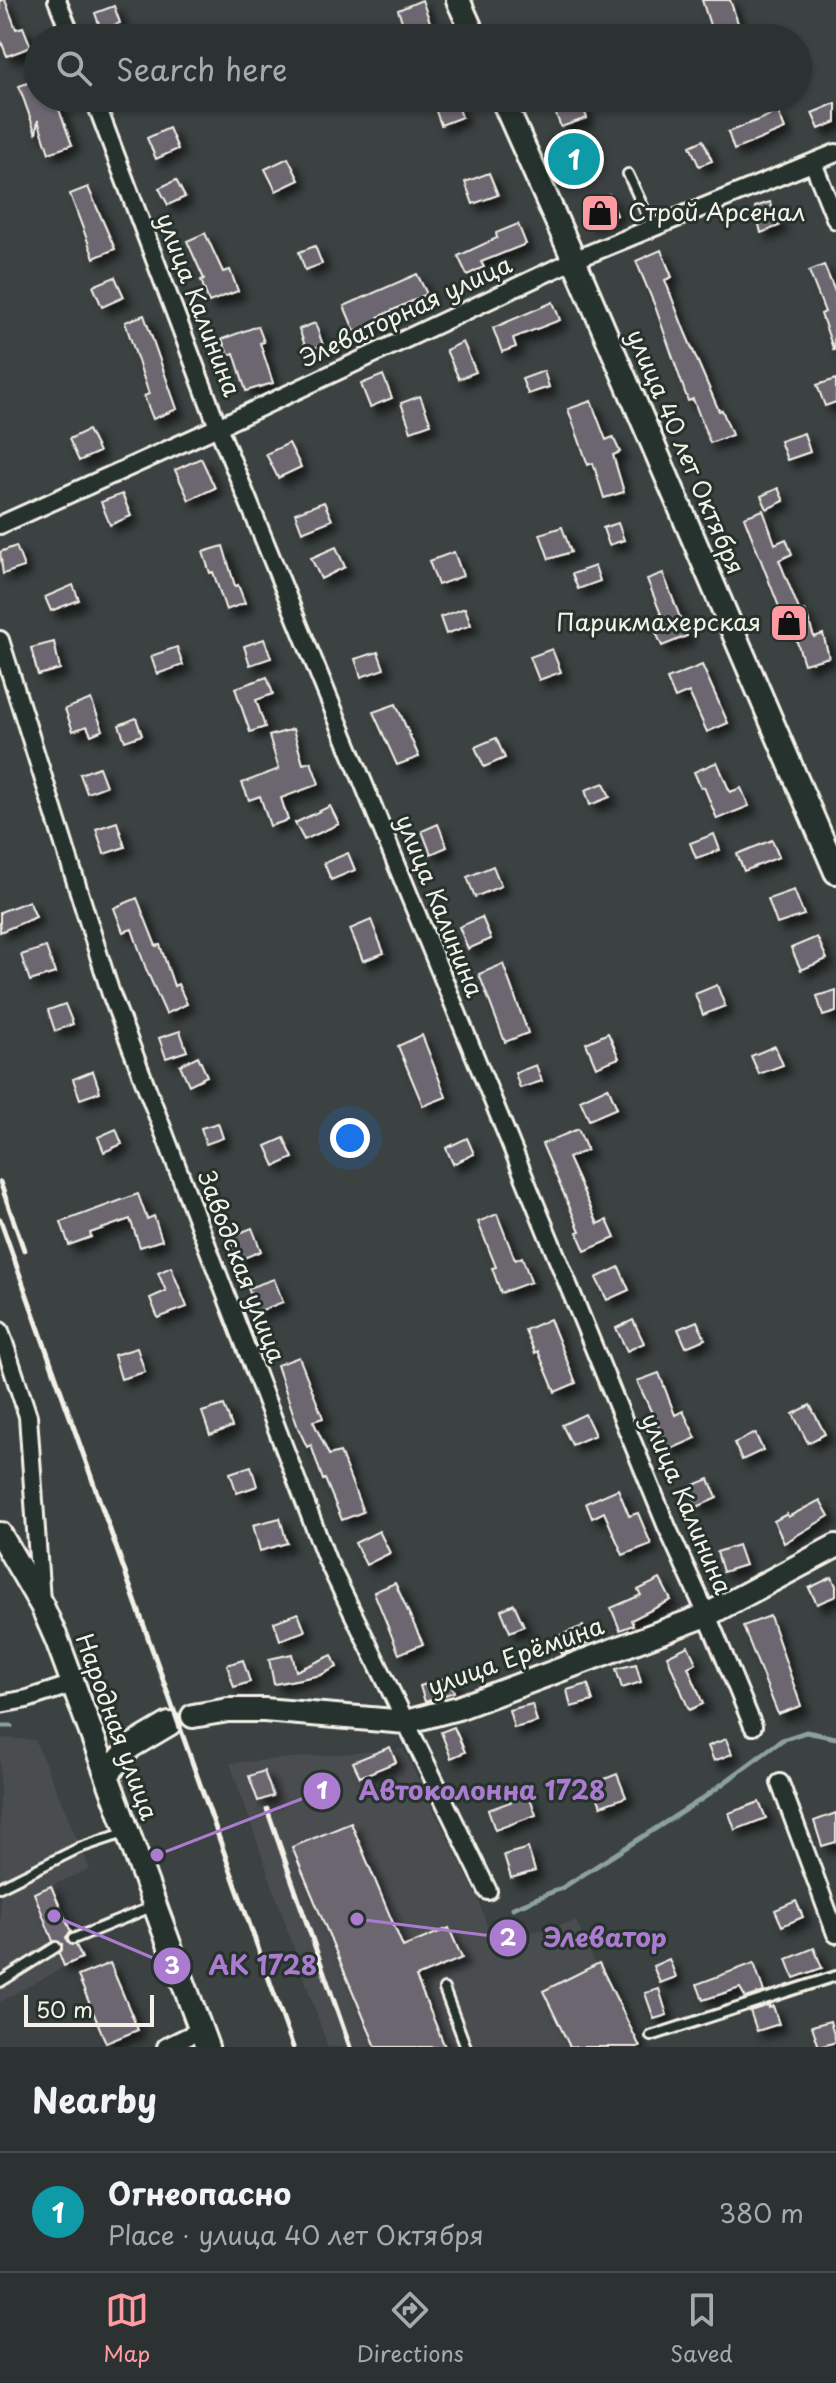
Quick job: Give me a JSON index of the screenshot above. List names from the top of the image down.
{
  "streets": {
    "street": [
      "улица Калинина",
      "Элеваторная улица",
      "улица 40 лет Октября",
      "Заводская улица",
      "улица Ерёмина",
      "Народная улица"
    ]
  },
  "crossings": [
    ["улица Калинина", "Элеваторная улица"],
    ["улица Калинина", "улица Ерёмина"],
    ["Элеваторная улица", "улица 40 лет Октября"],
    ["Заводская улица", "улица Ерёмина"]
  ],
  "places": {
    "shop": ["Строй Арсенал", "Парикмахерская"],
    "other": ["Автоколонна 1728", "АК 1728", "Элеватор"]
  },
  "scale_bar": "50 m",
  "page": {
    "search": "Search here",
    "pins": "1",
    "scale": "50 m",
    "heading": "Nearby",
    "list": [
      {
        "mark": "1",
        "name": "Огнеопасно",
        "note": "Place · улица 40 лет Октября",
        "value": "380 m"
      }
    ],
    "nav": ["Map", "Directions", "Saved"]
  }
}
